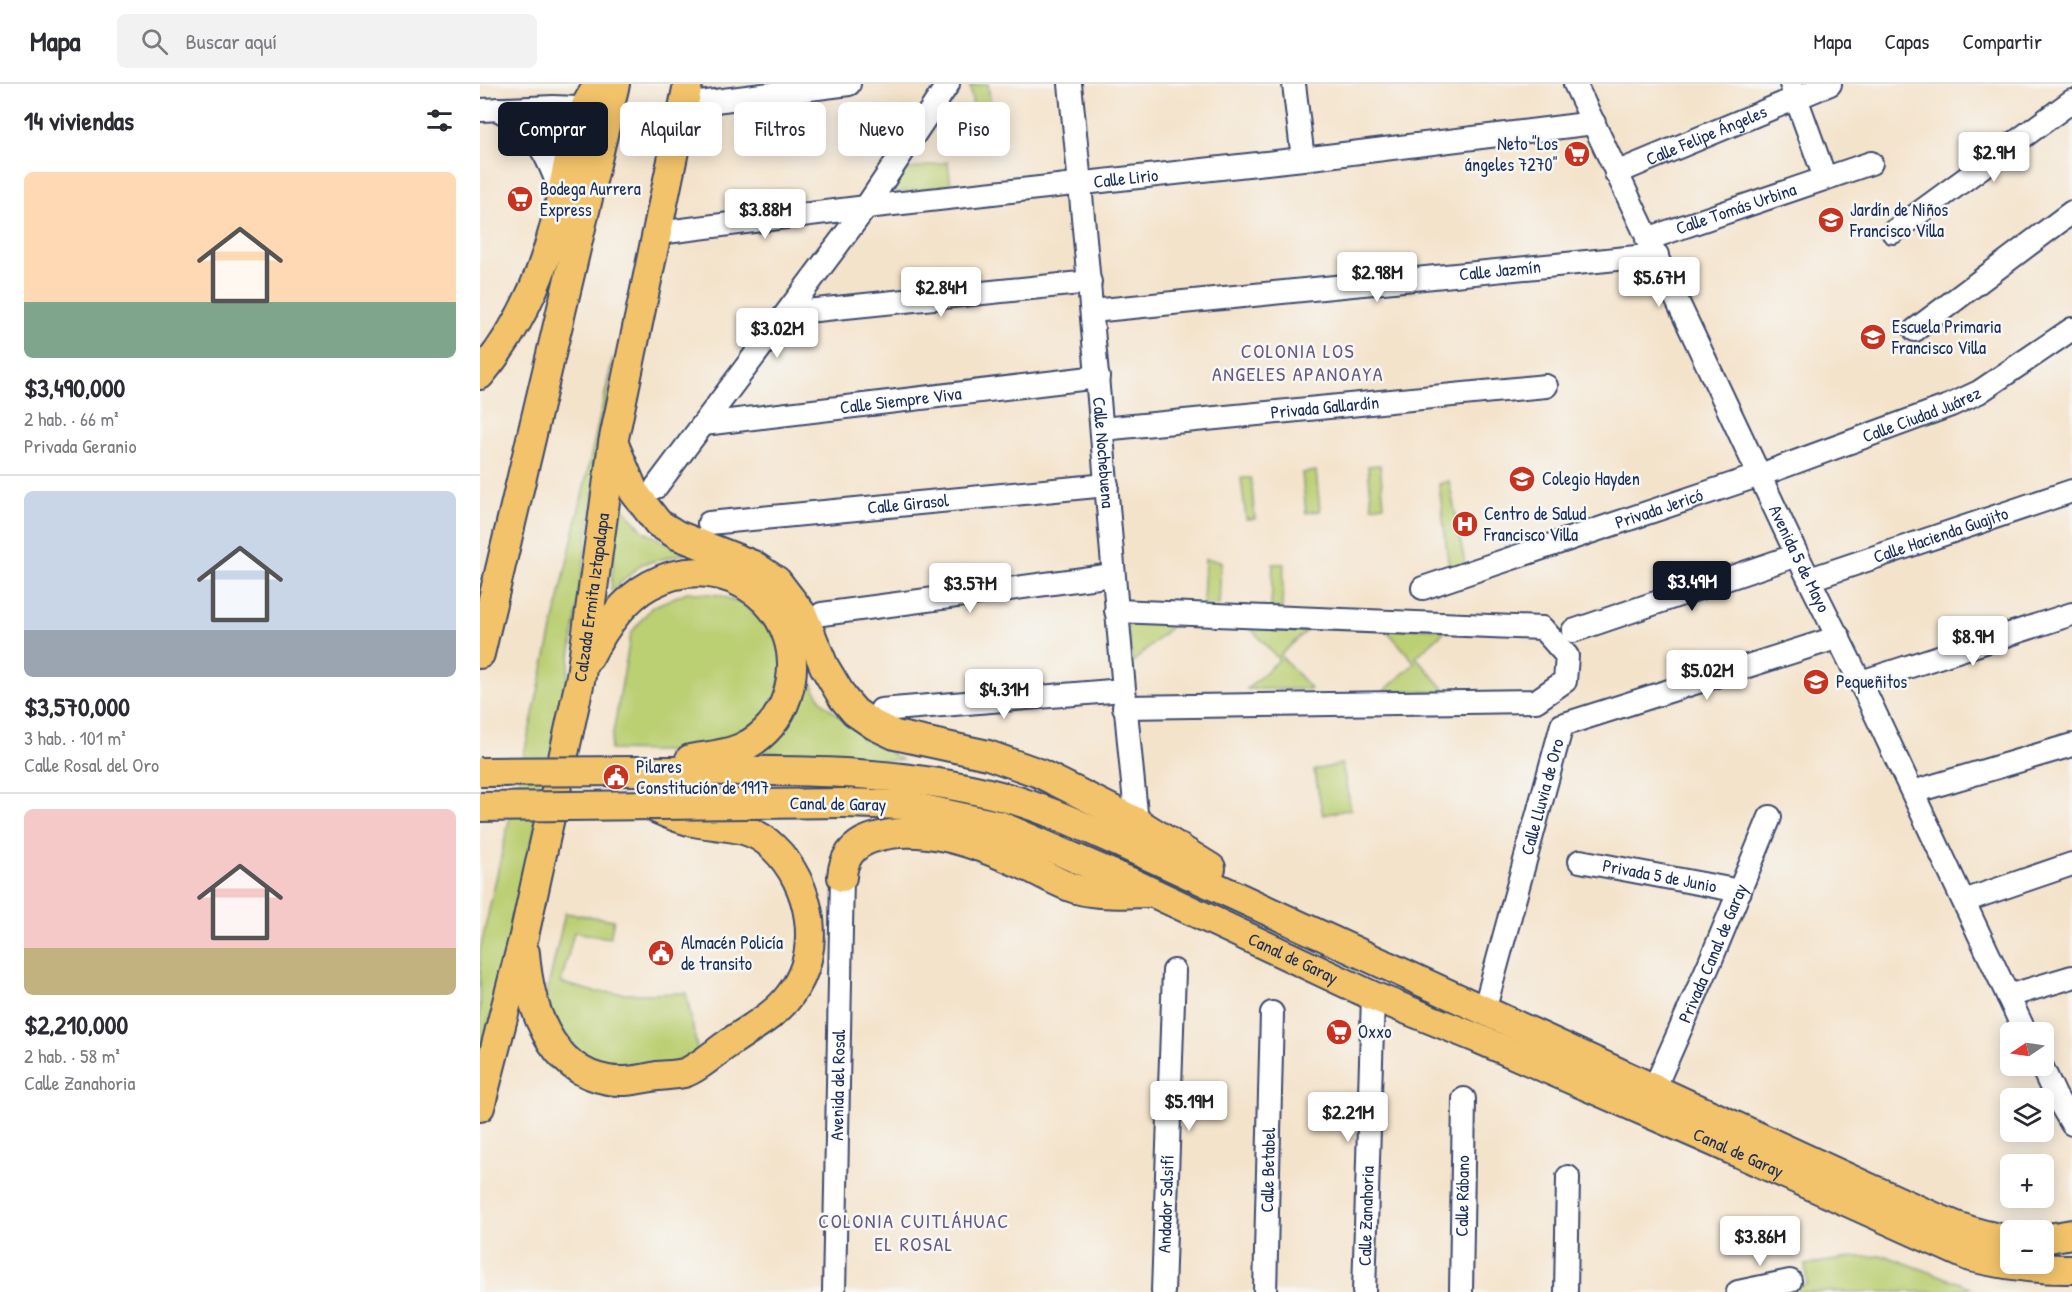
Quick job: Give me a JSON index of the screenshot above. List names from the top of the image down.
{
  "streets": {
    "main road": ["Calzada Ermita Iztapalapa", "Canal de Garay"],
    "street": [
      "Calle Felipe Ángeles",
      "Calle Lirio",
      "Calle Tomás Urbina",
      "Calle Jazmín",
      "Calle Siempre Viva",
      "Privada Gallardín",
      "Calle Ciudad Juárez",
      "Calle Nochebuena",
      "Calle Girasol",
      "Privada Jericó",
      "Calle Hacienda Guajito",
      "Avenida 5 de Mayo",
      "Calle Lluvia de Oro",
      "Privada 5 de Junio",
      "Privada Canal de Garay",
      "Avenida del Rosal",
      "Calle Betabel",
      "Calle Rábano",
      "Andador Salsifí",
      "Calle Zanahoria"
    ]
  },
  "crossings": [
    ["Calle Felipe Ángeles", "Avenida 5 de Mayo"],
    ["Calle Lirio", "Calle Nochebuena"],
    ["Calle Lirio", "Avenida 5 de Mayo"],
    ["Calle Lirio", "Calzada Ermita Iztapalapa"],
    ["Calle Tomás Urbina", "Calle Jazmín"],
    ["Calle Tomás Urbina", "Avenida 5 de Mayo"],
    ["Calle Jazmín", "Calle Nochebuena"],
    ["Calle Jazmín", "Avenida 5 de Mayo"],
    ["Calle Siempre Viva", "Calle Nochebuena"],
    ["Privada Gallardín", "Calle Nochebuena"],
    ["Calle Ciudad Juárez", "Privada Jericó"],
    ["Calle Ciudad Juárez", "Avenida 5 de Mayo"],
    ["Calle Nochebuena", "Calle Girasol"],
    ["Privada Jericó", "Avenida 5 de Mayo"],
    ["Calle Hacienda Guajito", "Avenida 5 de Mayo"],
    ["Avenida 5 de Mayo", "Calle Lluvia de Oro"],
    ["Calle Lluvia de Oro", "Canal de Garay"],
    ["Canal de Garay", "Privada Canal de Garay"],
    ["Canal de Garay", "Calle Zanahoria"],
    ["Privada 5 de Junio", "Privada Canal de Garay"]
  ],
  "districts": ["COLONIA LOS ANGELES APANOAYA", "COLONIA CUITLÁHUAC EL ROSAL"],
  "places": {
    "supermarket": ["Neto \"Los ángeles 7270\"", "Bodega Aurrera Express", "Oxxo"],
    "school or university": [
      "Jardín de Niños Francisco Villa",
      "Escuela Primaria Francisco Villa",
      "Colegio Hayden",
      "Pequeñitos"
    ],
    "hospital": ["Centro de Salud Francisco Villa"],
    "public building": ["Pilares Constitución de 1917", "Almacén Policía de transito"]
  },
  "north": "left",
  "page": {
    "header": "Mapa",
    "search": "Buscar aquí",
    "nav": ["Mapa", "Capas", "Compartir"],
    "heading": "14 viviendas",
    "chip": [
      "Comprar",
      "Alquilar",
      "Filtros",
      "Nuevo",
      "Piso"
    ],
    "price": [
      "$2.9M",
      "$3.88M",
      "$2.98M",
      "$5.67M",
      "$2.84M",
      "$3.02M",
      "$3.49M",
      "$3.57M",
      "$8.9M",
      "$5.02M",
      "$4.31M",
      "$5.19M",
      "$2.21M",
      "$3.86M"
    ],
    "list": [
      {
        "name": "$3,490,000",
        "note": "2 hab. · 66 m² · Privada Geranio"
      },
      {
        "name": "$3,570,000",
        "note": "3 hab. · 101 m² · Calle Rosal del Oro"
      },
      {
        "name": "$2,210,000",
        "note": "2 hab. · 58 m² · Calle Zanahoria"
      }
    ],
    "map_buttons": ["+", "−"]
  }
}
